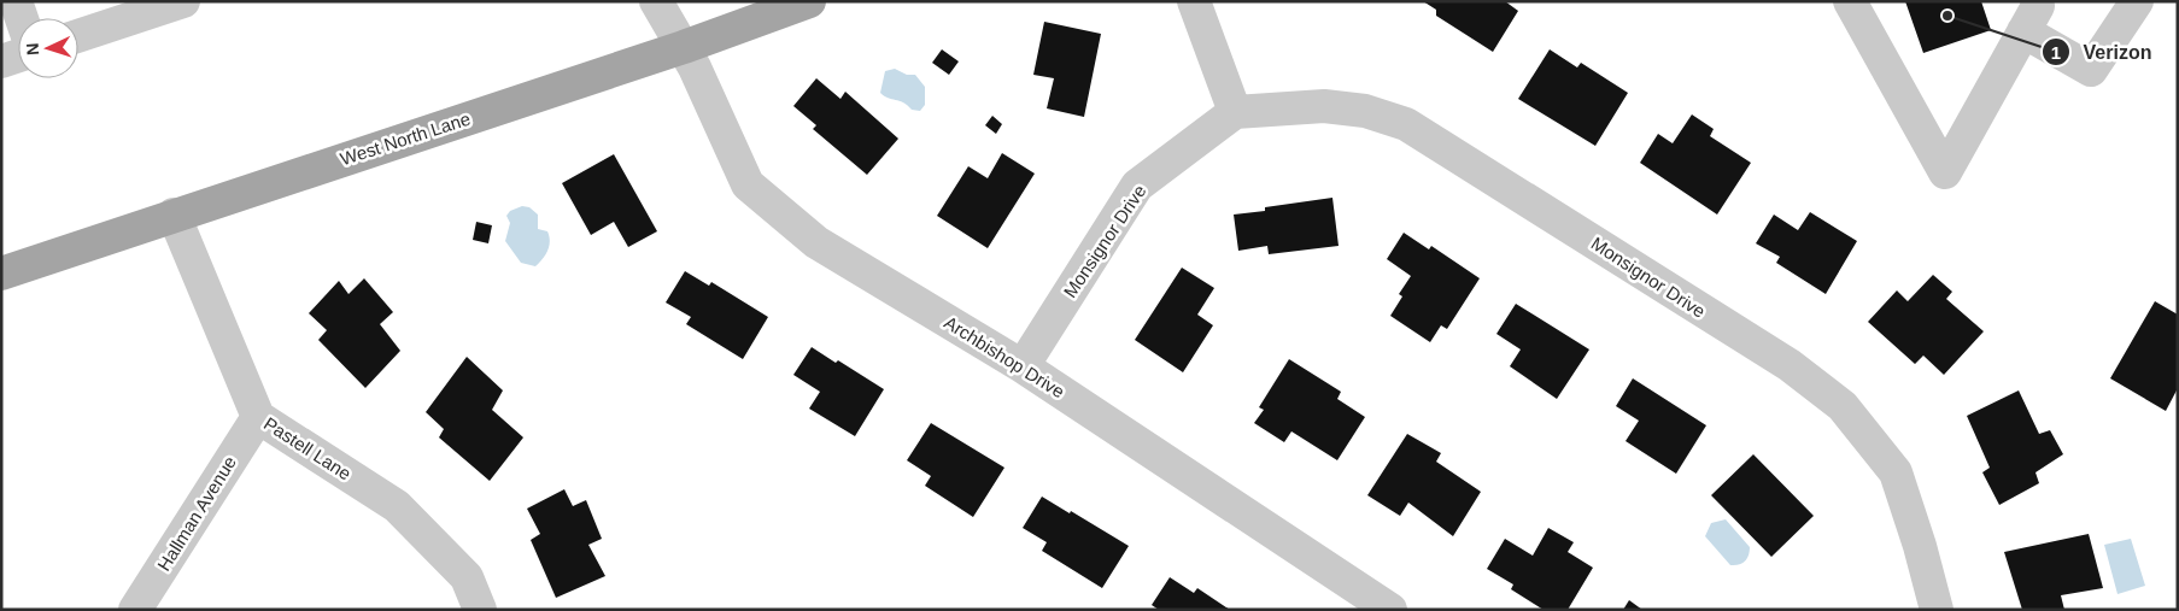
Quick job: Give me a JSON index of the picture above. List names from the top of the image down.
{
  "streets": {
    "main road": ["West North Lane"],
    "street": [
      "Monsignor Drive",
      "Archbishop Drive",
      "Pastell Lane",
      "Hallman Avenue"
    ]
  },
  "crossings": [
    ["West North Lane", "Archbishop Drive"],
    ["West North Lane", "Pastell Lane"],
    ["Monsignor Drive", "Archbishop Drive"],
    ["Pastell Lane", "Hallman Avenue"]
  ],
  "places": ["Verizon"],
  "north": "left"
}
